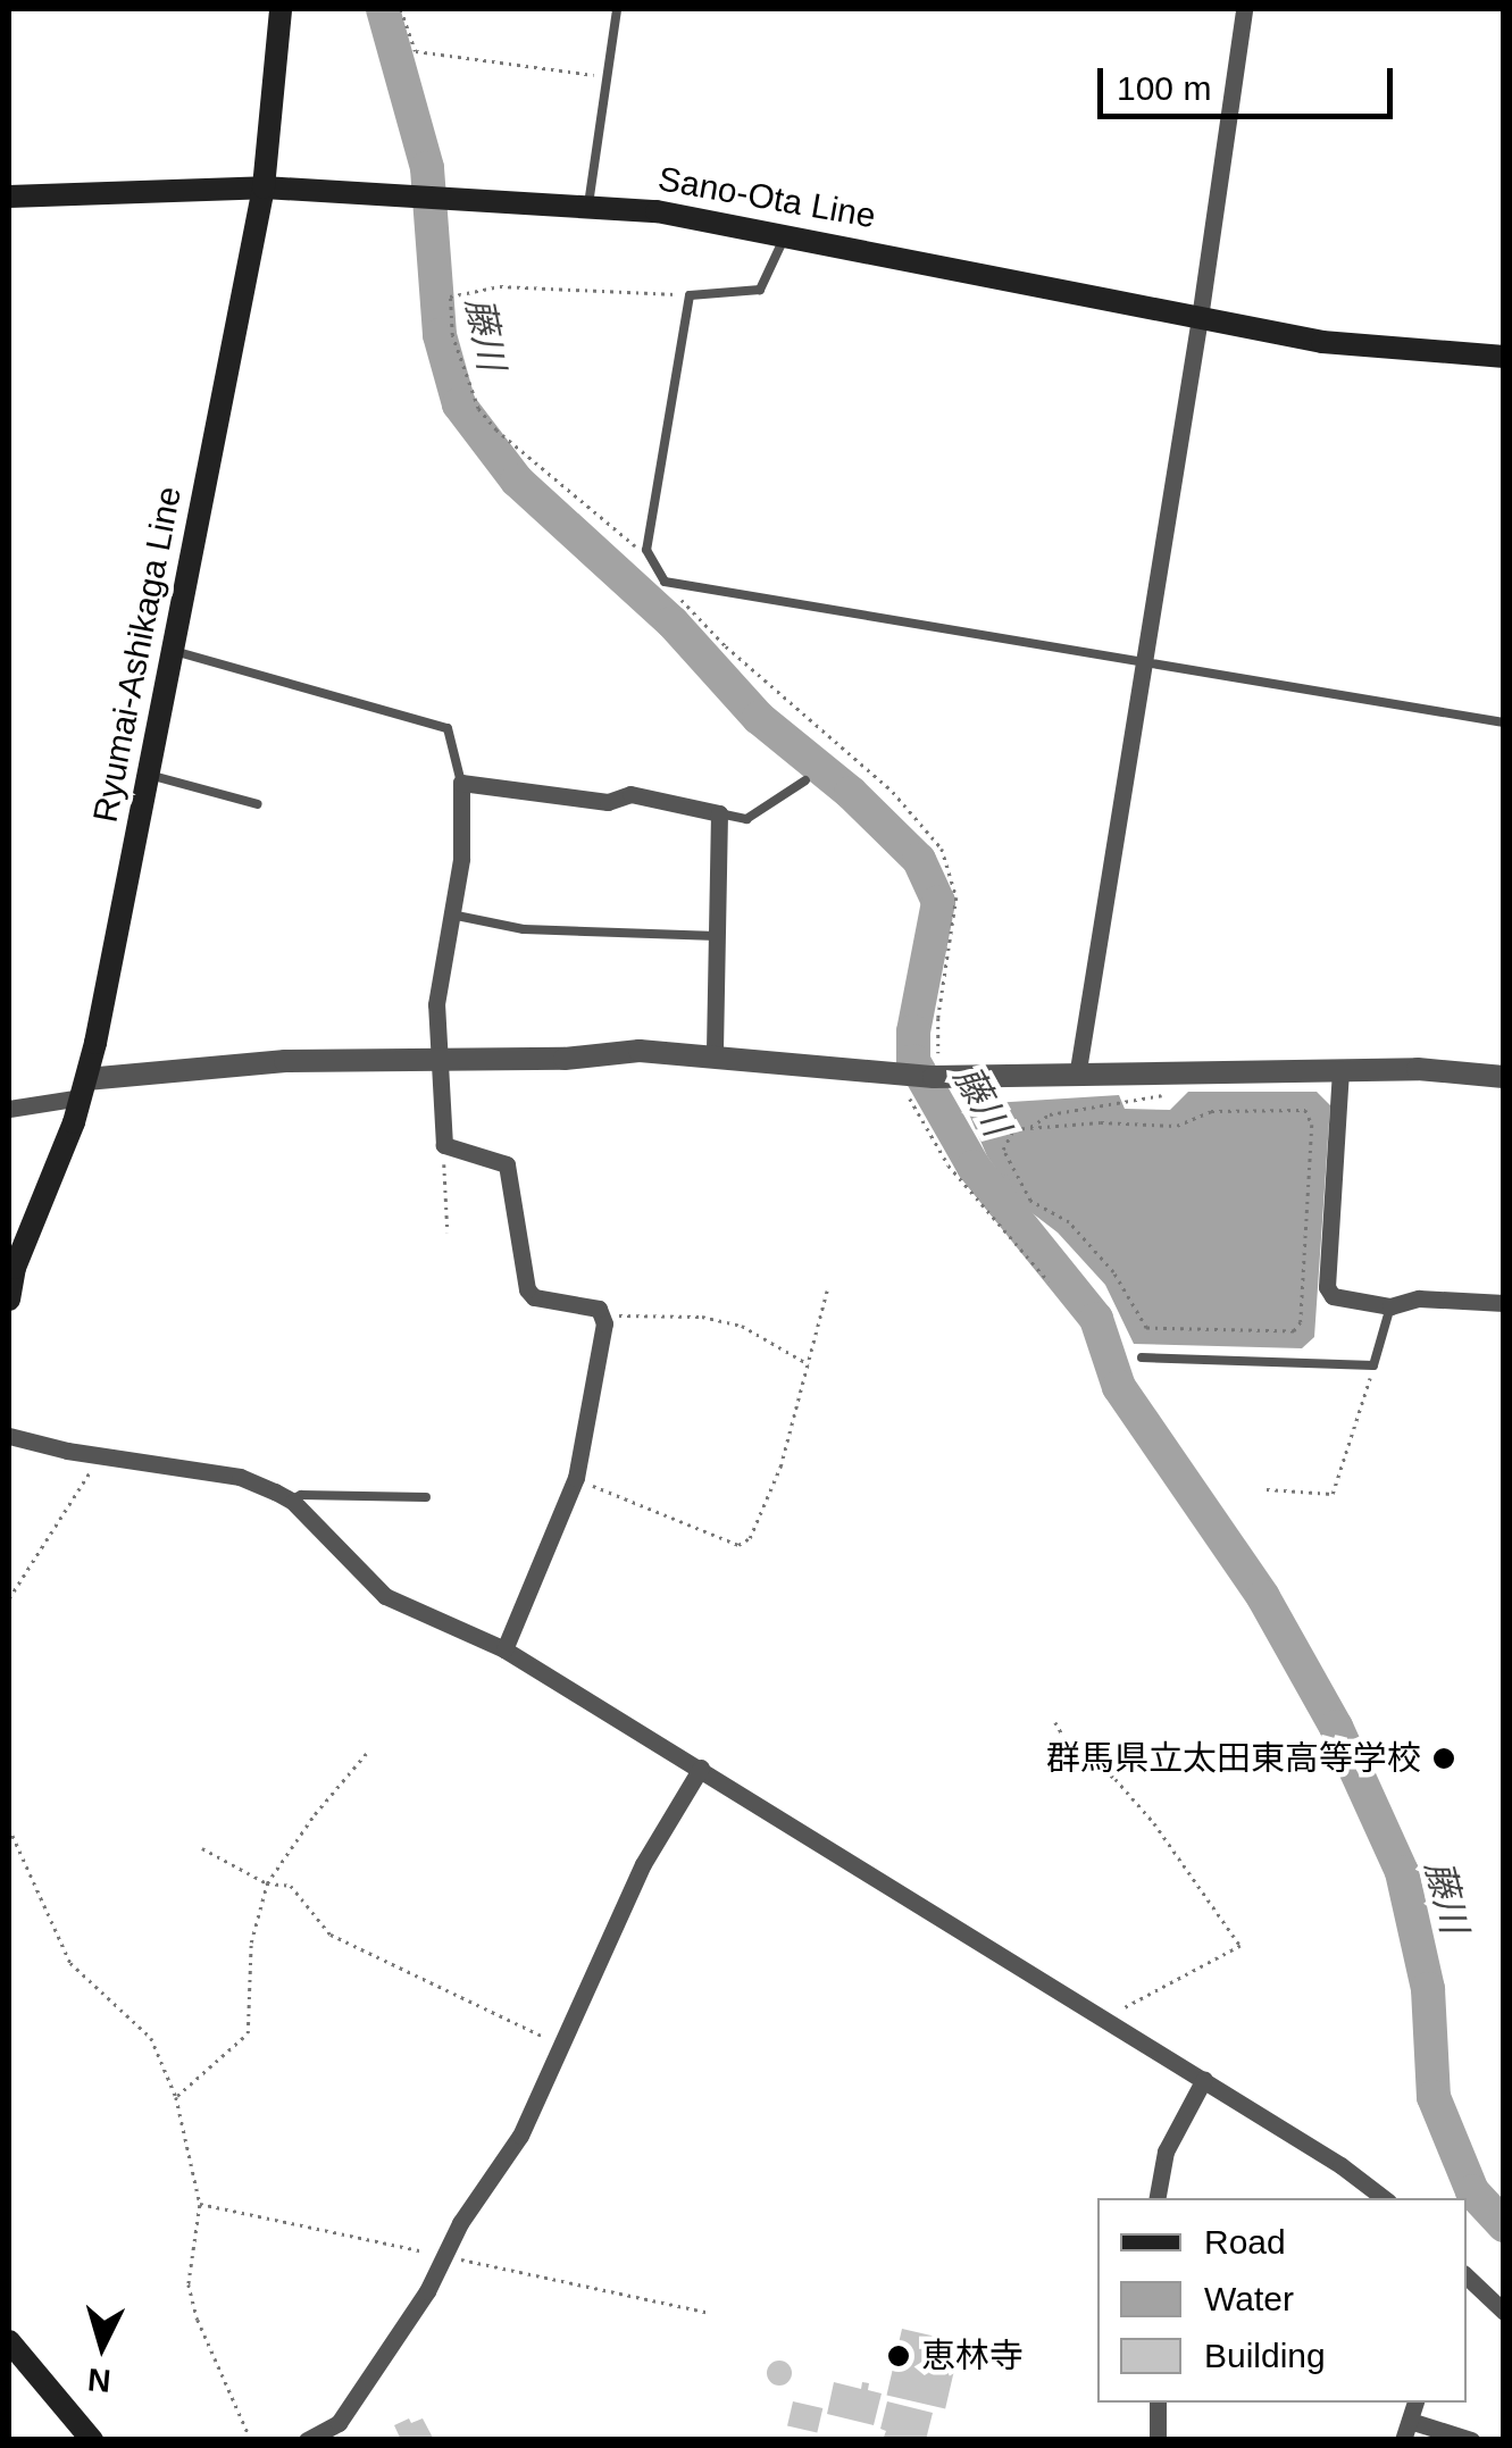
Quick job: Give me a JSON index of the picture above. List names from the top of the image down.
{
  "streets": {
    "main road": ["Sano-Ota Line", "Ryumai-Ashikaga Line"]
  },
  "crossings": [
    ["Sano-Ota Line", "Ryumai-Ashikaga Line"]
  ],
  "water": ["藤川"],
  "places": ["群馬県立太田東高等学校", "恵林寺"],
  "legend": ["Road", "Water", "Building"],
  "scale_bar": "100 m",
  "north": "bottom"
}
